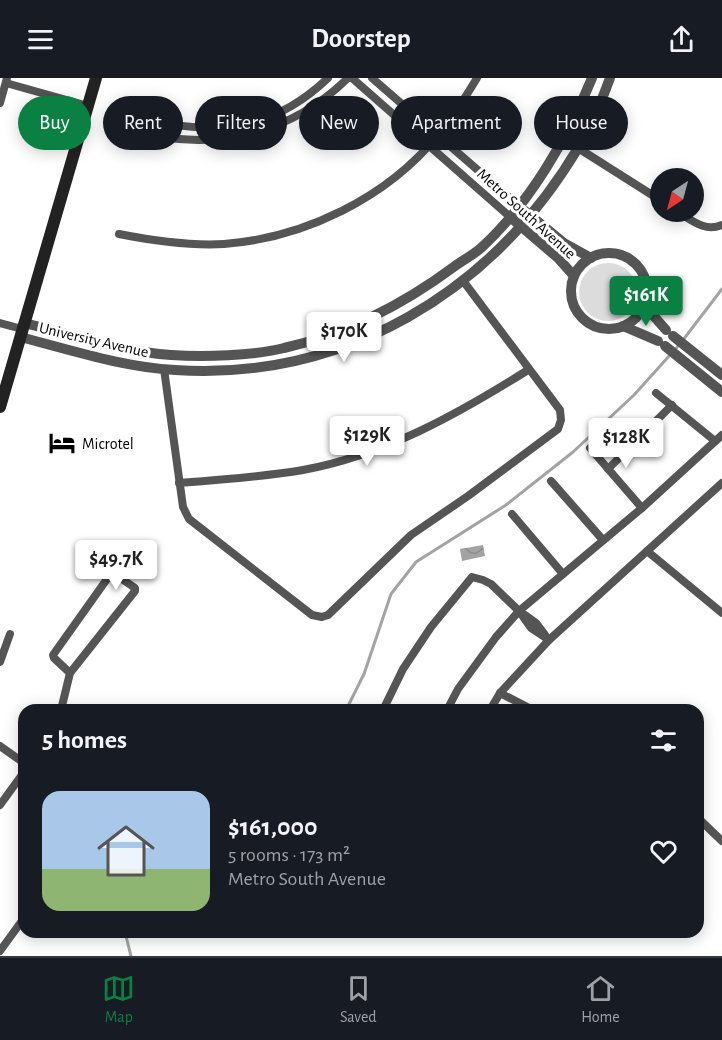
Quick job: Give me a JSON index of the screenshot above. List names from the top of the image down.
{
  "streets": {
    "street": ["Metro South Avenue", "University Avenue"]
  },
  "crossings": [
    ["Metro South Avenue", "University Avenue"]
  ],
  "places": {
    "hotel": ["Microtel"]
  },
  "north": "bottom left",
  "page": {
    "header": "Doorstep",
    "chip": [
      "Buy",
      "Rent",
      "Filters",
      "New",
      "Apartment",
      "House"
    ],
    "price": [
      "$161K",
      "$170K",
      "$129K",
      "$128K",
      "$49.7K"
    ],
    "heading": "5 homes",
    "list": [
      {
        "name": "$161,000",
        "note": "5 rooms · 173 m² · Metro South Avenue"
      }
    ],
    "tabs": ["Map", "Saved", "Home"]
  }
}
